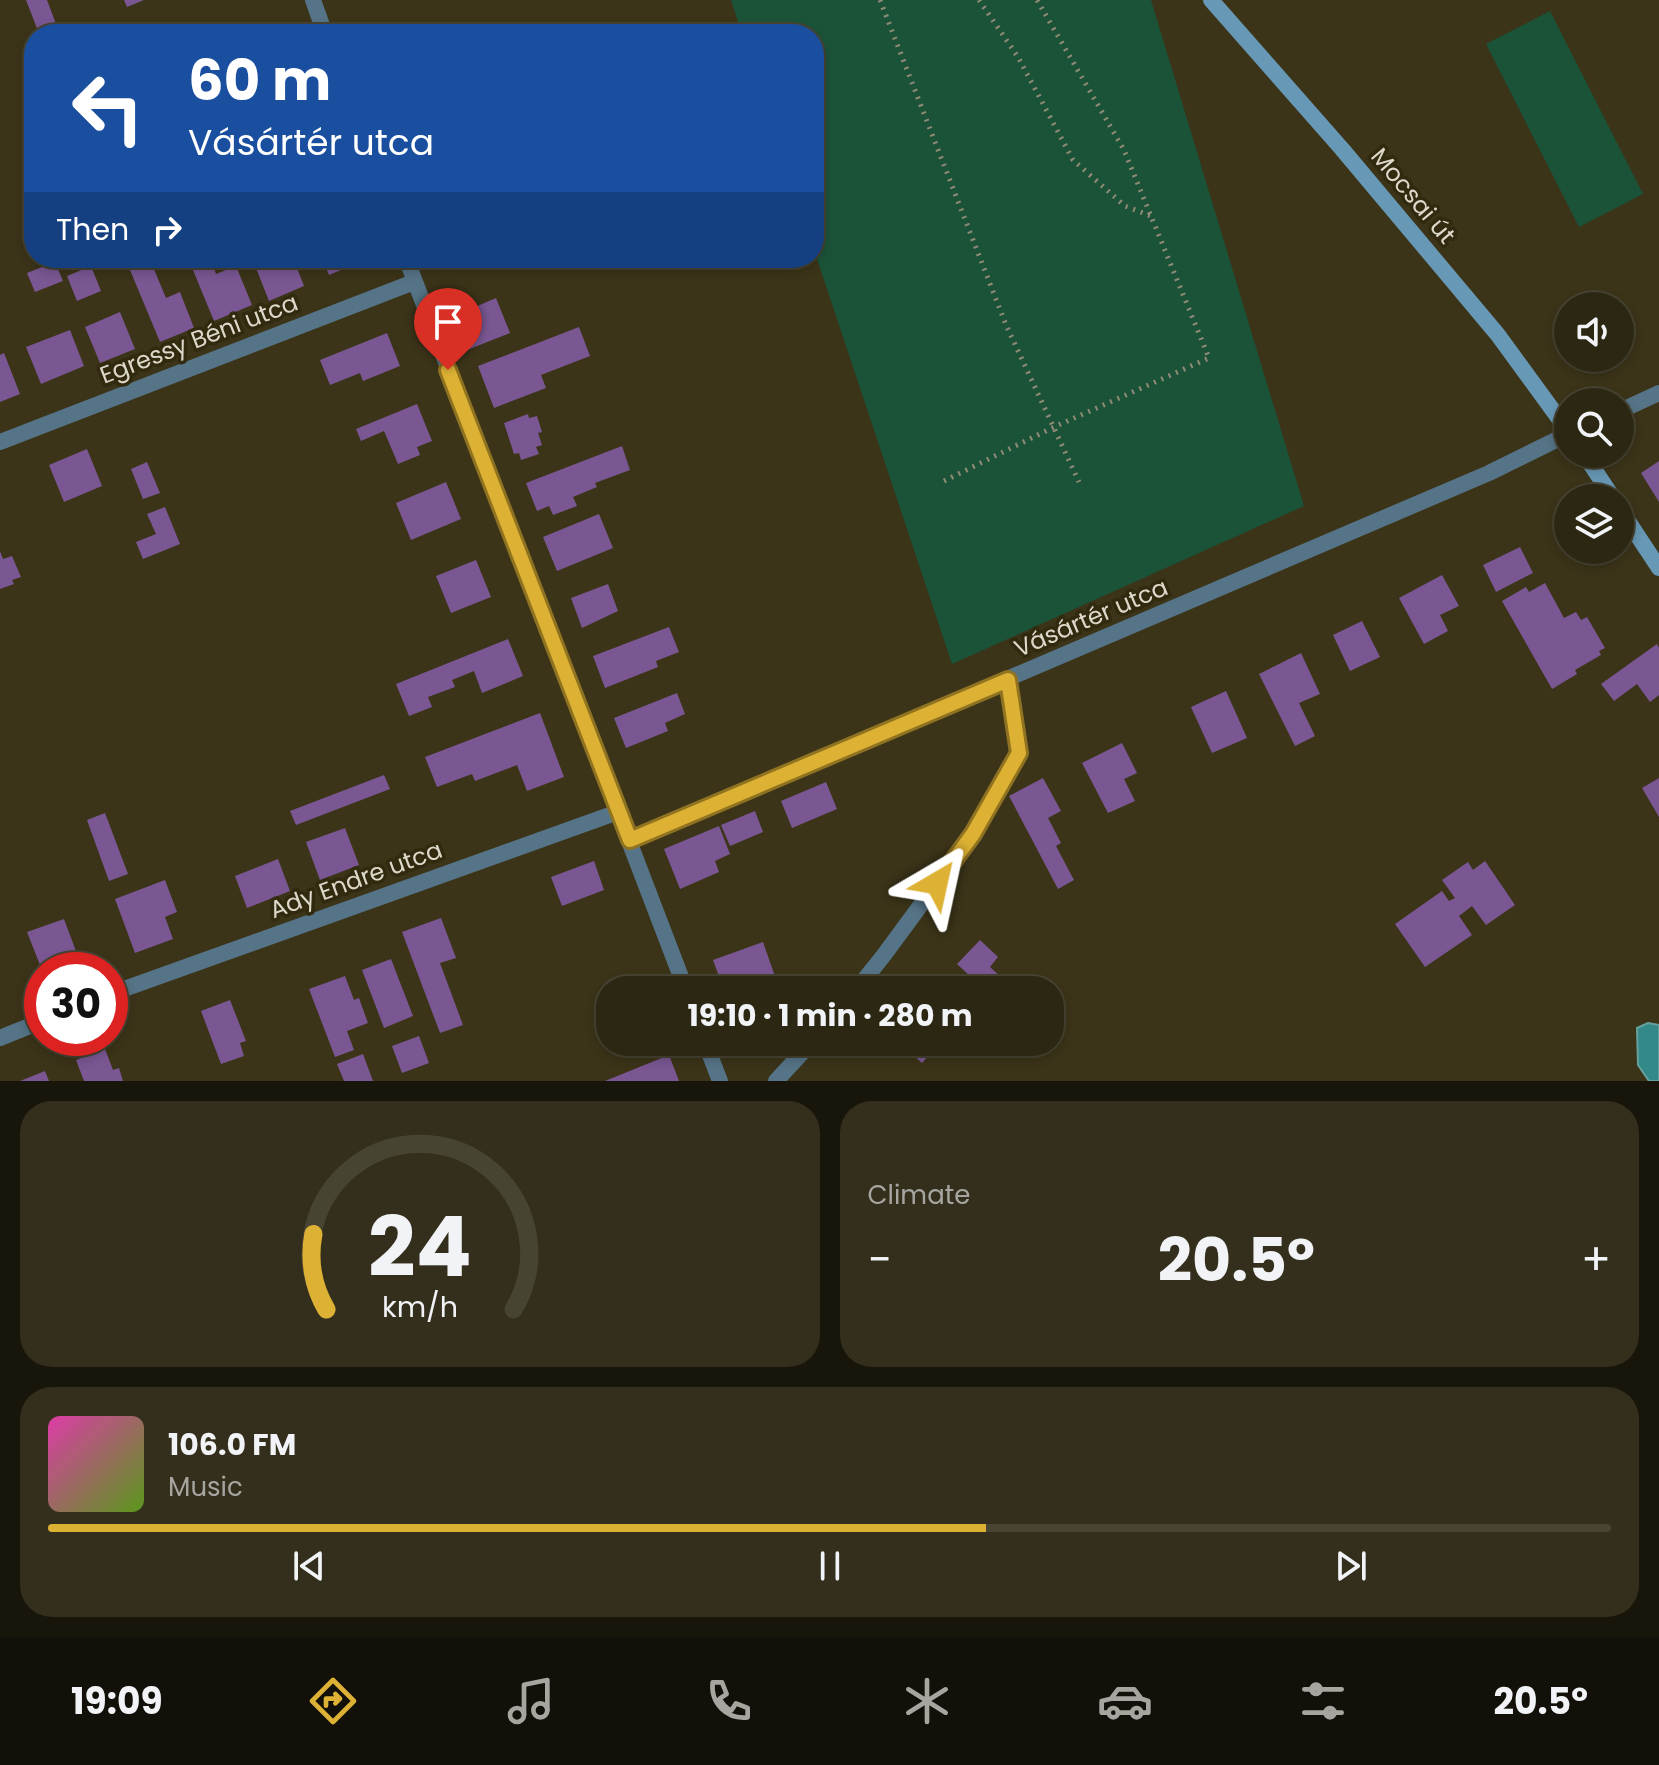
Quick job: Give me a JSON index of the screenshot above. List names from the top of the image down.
{
  "streets": {
    "main road": ["Mocsai út"],
    "street": ["Egressy Béni utca", "Vásártér utca", "Ady Endre utca"]
  },
  "page": {
    "turn": ["60 m", "Vásártér utca"],
    "then": "Then",
    "limit": "30",
    "trip": "19:10 · 1 min · 280 m",
    "tile": "Climate",
    "heat": ["−", "20.5°", "+"],
    "song": ["106.0 FM", "Music"],
    "tabs": ["19:09", "20.5°"],
    "gauge": ["24", "km/h"]
  }
}
